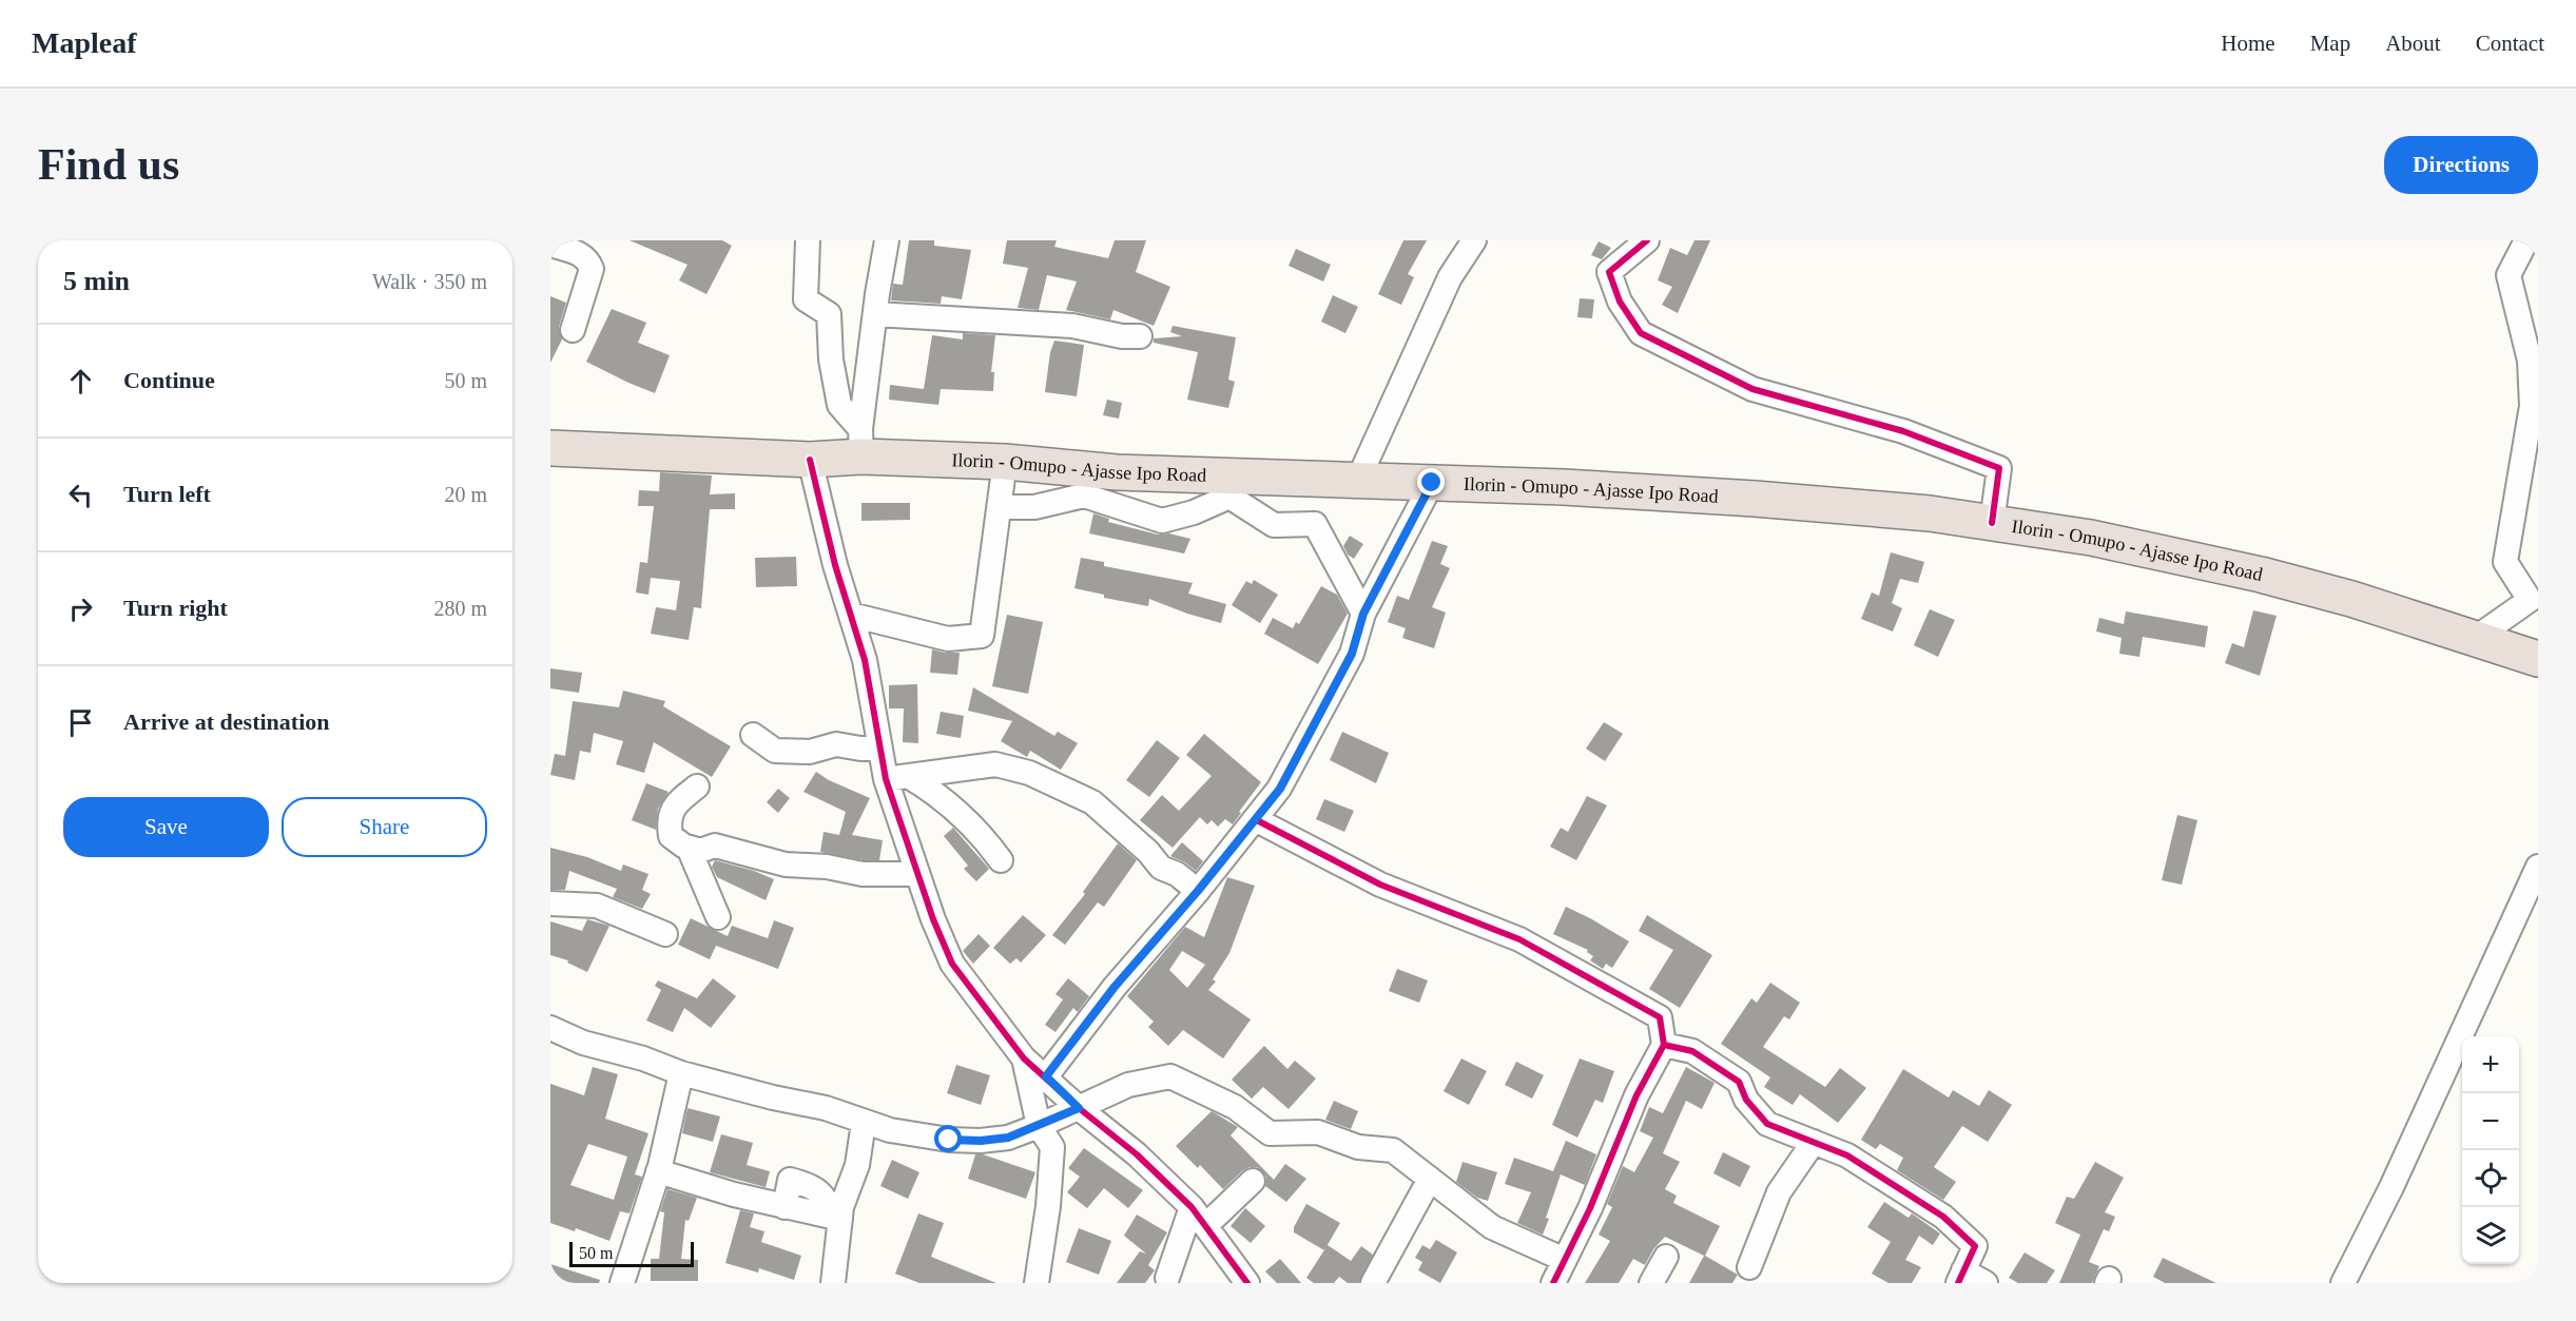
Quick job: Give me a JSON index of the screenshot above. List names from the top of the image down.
{
  "streets": {
    "highway": ["Ilorin - Omupo - Ajasse Ipo Road"]
  },
  "scale_bar": "50 m",
  "page": {
    "header": "Mapleaf",
    "nav": [
      "Home",
      "Map",
      "About",
      "Contact"
    ],
    "buttons": [
      "Directions",
      ["Save", "Share"]
    ],
    "title": "Find us",
    "heading": ["5 min", "Walk · 350 m"],
    "list": [
      ["Continue", "50 m"],
      ["Turn left", "20 m"],
      ["Turn right", "280 m"],
      "Arrive at destination"
    ],
    "map_buttons": ["+", "−"],
    "scale": "50 m"
  }
}
